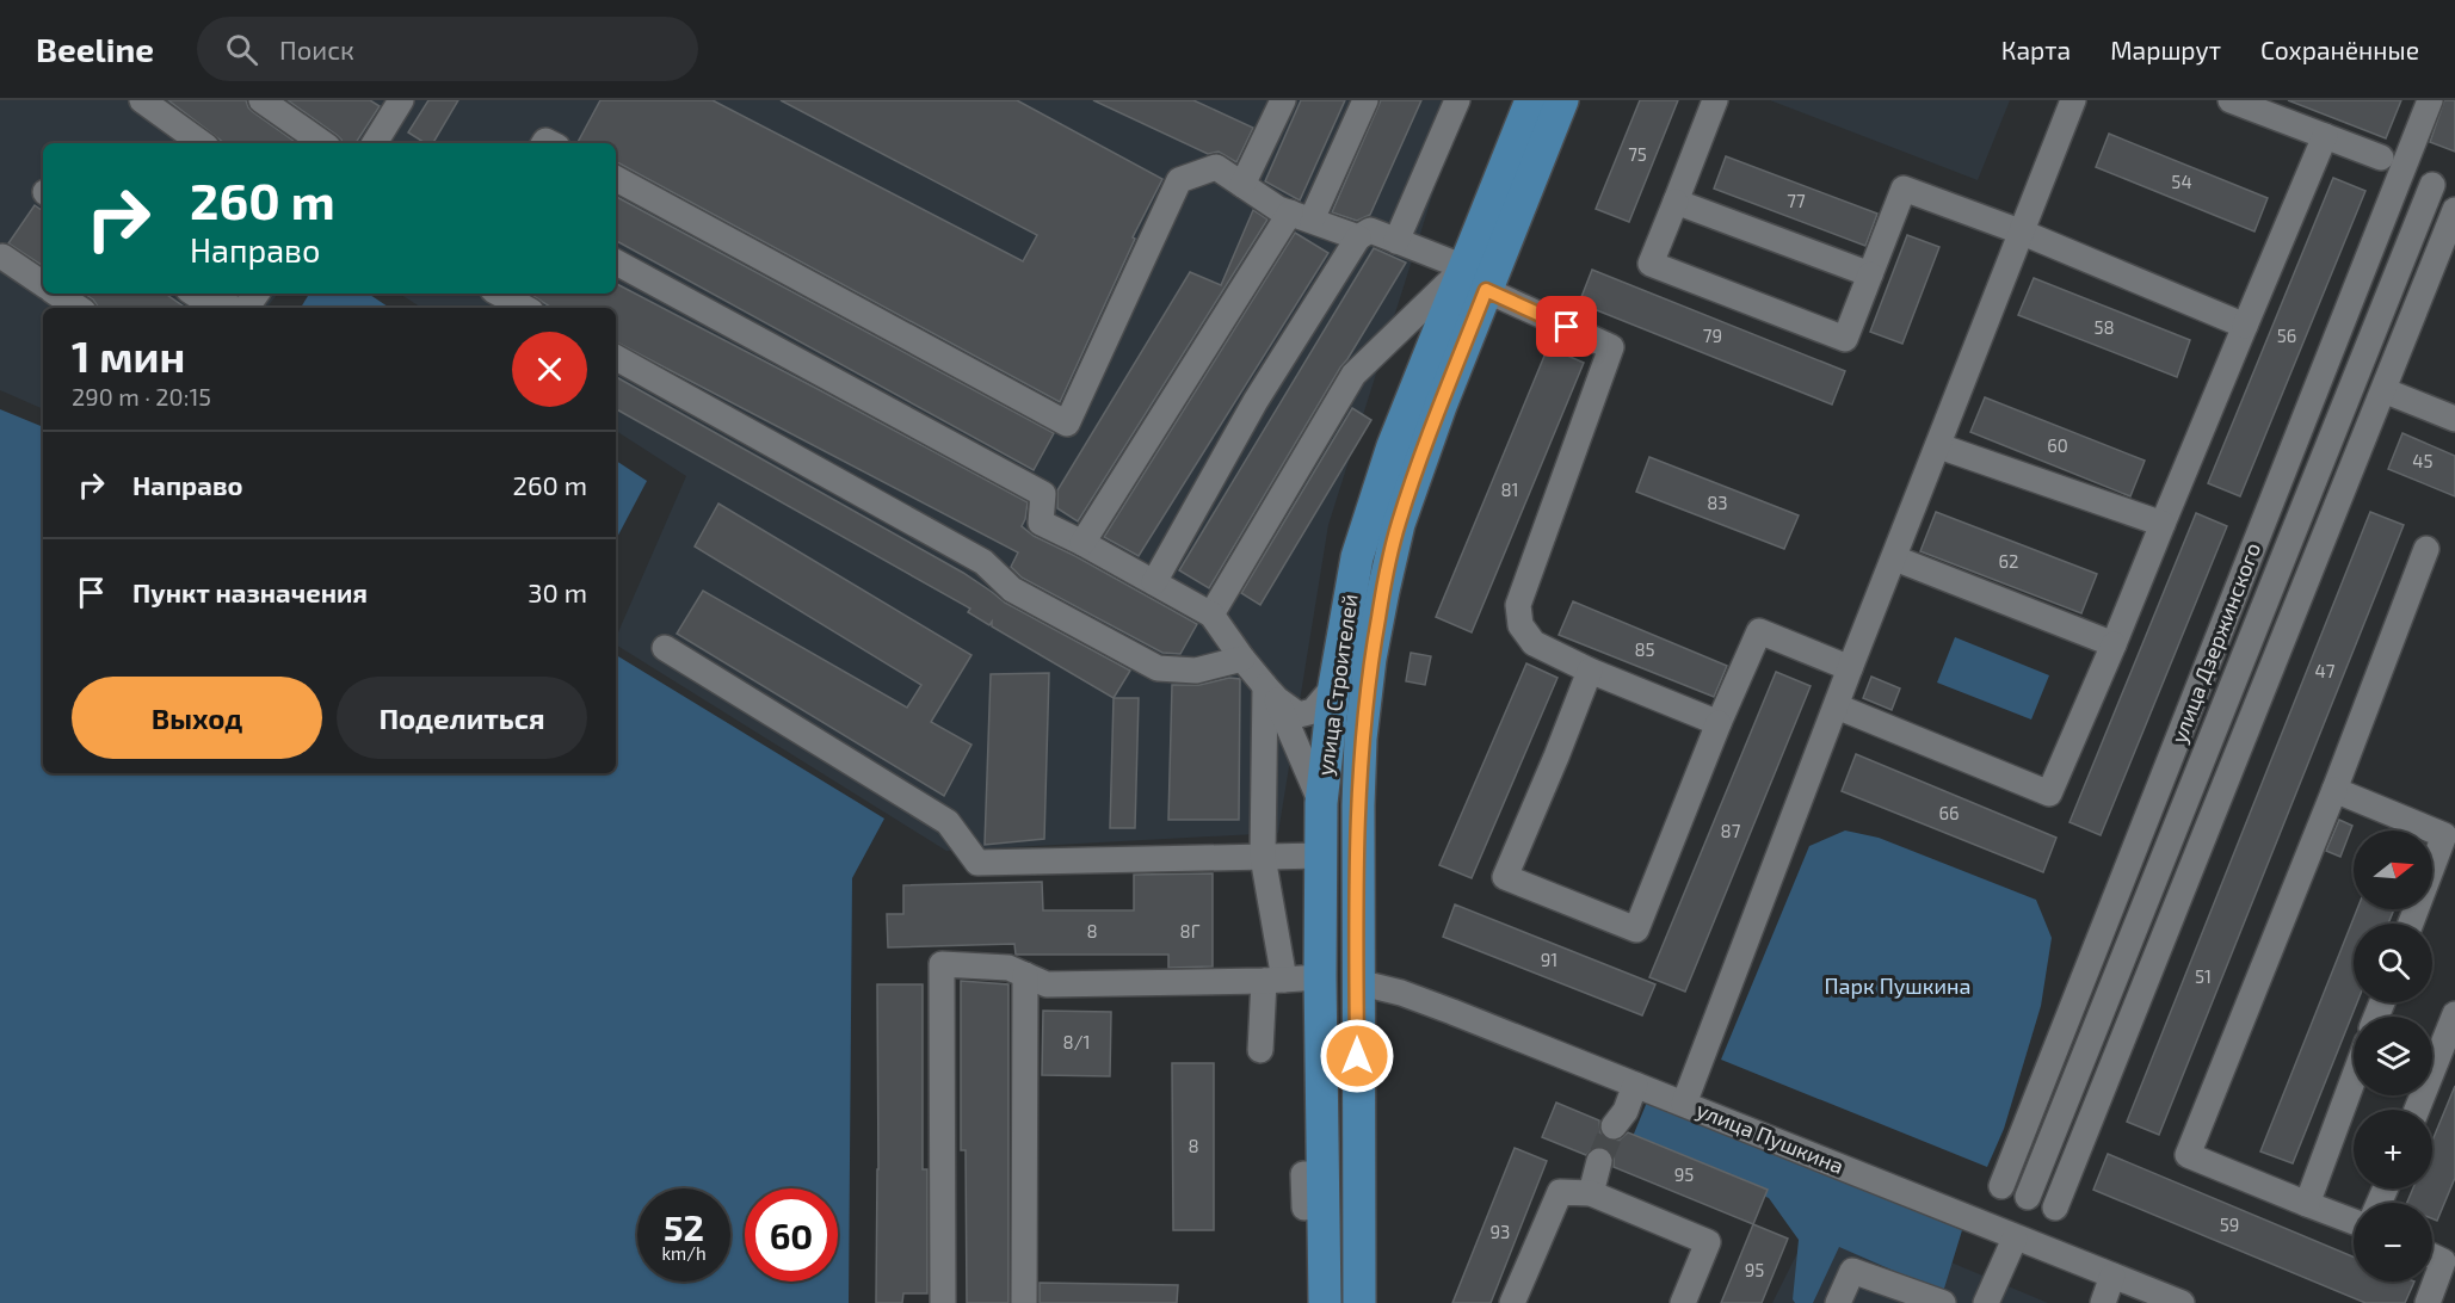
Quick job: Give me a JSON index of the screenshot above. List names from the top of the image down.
{
  "streets": {
    "main road": ["улица Строителей"],
    "street": ["улица Дзержинского", "улица Пушкина"]
  },
  "crossings": [
    ["улица Строителей", "улица Пушкина"]
  ],
  "parks": ["Парк Пушкина"],
  "house_numbers": [
    "75",
    "54",
    "77",
    "58",
    "79",
    "56",
    "60",
    "45",
    "81",
    "83",
    "62",
    "85",
    "47",
    "66",
    "87",
    "8",
    "8Г",
    "91",
    "51",
    "8/1",
    "8",
    "95",
    "59",
    "93",
    "95"
  ],
  "north": "right",
  "page": {
    "header": "Beeline",
    "search": "Поиск",
    "nav": ["Карта", "Маршрут", "Сохранённые"],
    "turn": ["260 m", "Направо"],
    "heading": ["1 мин", "290 m · 20:15"],
    "list": [
      {
        "name": "Направо",
        "value": "260 m"
      },
      {
        "name": "Пункт назначения",
        "value": "30 m"
      }
    ],
    "buttons": ["Выход", "Поделиться"],
    "map_buttons": ["+", "−"],
    "speed": "52 km/h",
    "limit": "60"
  }
}
